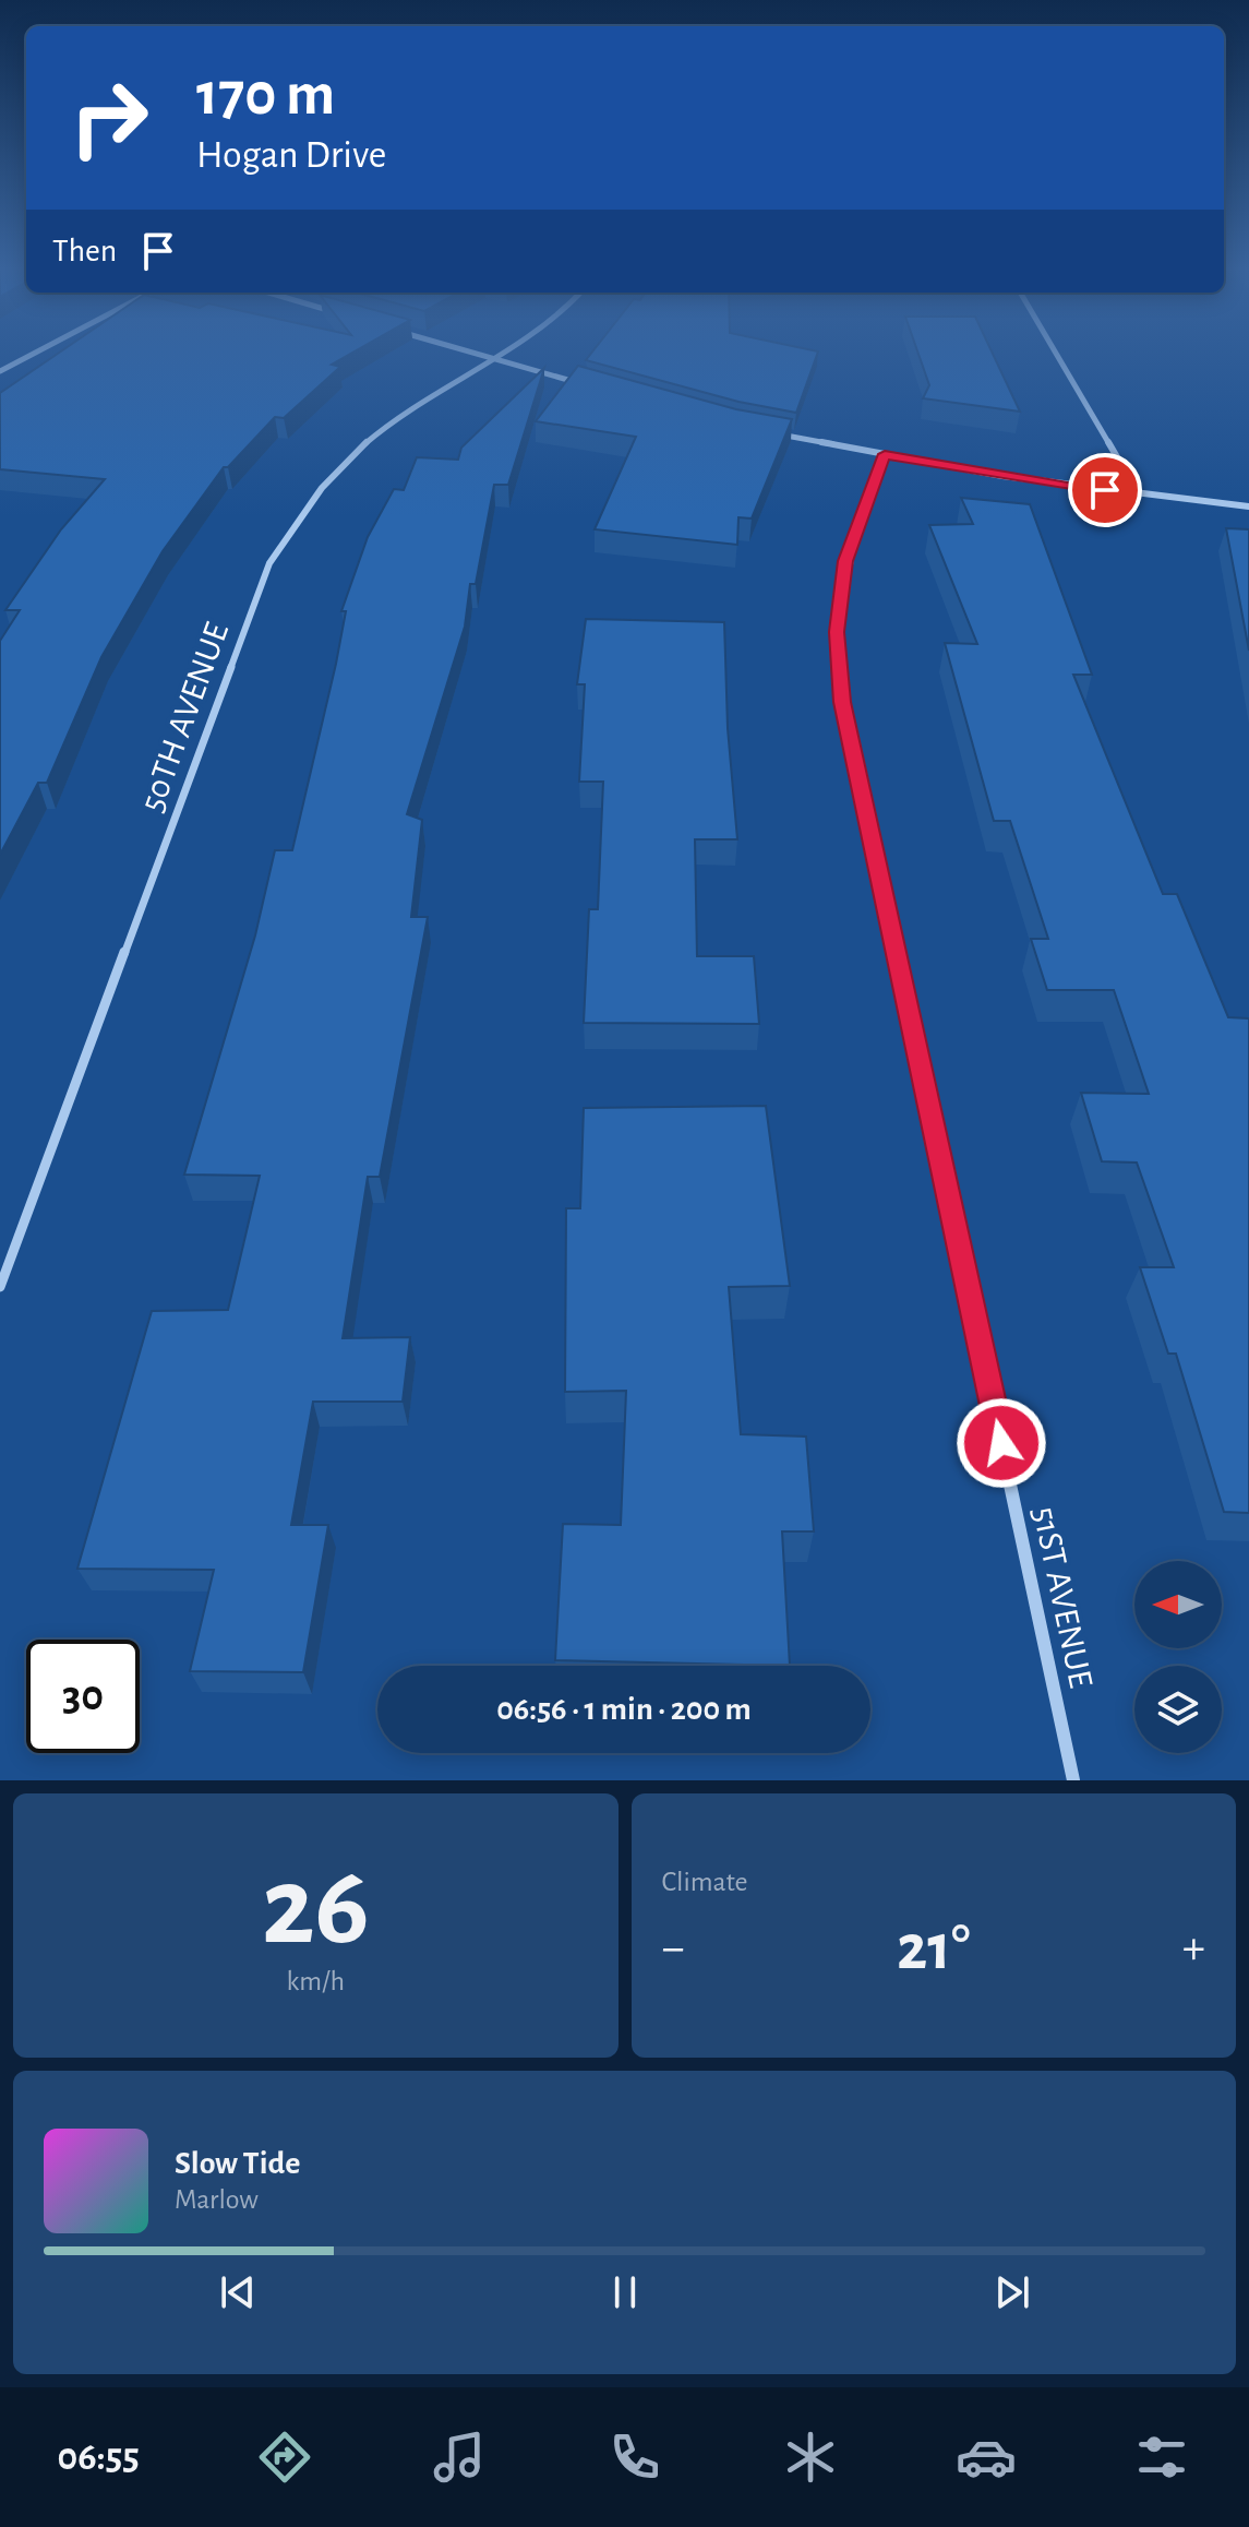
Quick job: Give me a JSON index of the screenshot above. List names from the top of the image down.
{
  "streets": {
    "street": ["50TH AVENUE", "51ST AVENUE"]
  },
  "north": "left",
  "page": {
    "turn": ["170 m", "Hogan Drive"],
    "then": "Then",
    "limit": "30",
    "trip": "06:56 · 1 min · 200 m",
    "tile": [
      ["26", "km/h"],
      "Climate"
    ],
    "heat": ["−", "21°", "+"],
    "song": ["Slow Tide", "Marlow"],
    "tabs": "06:55"
  }
}
